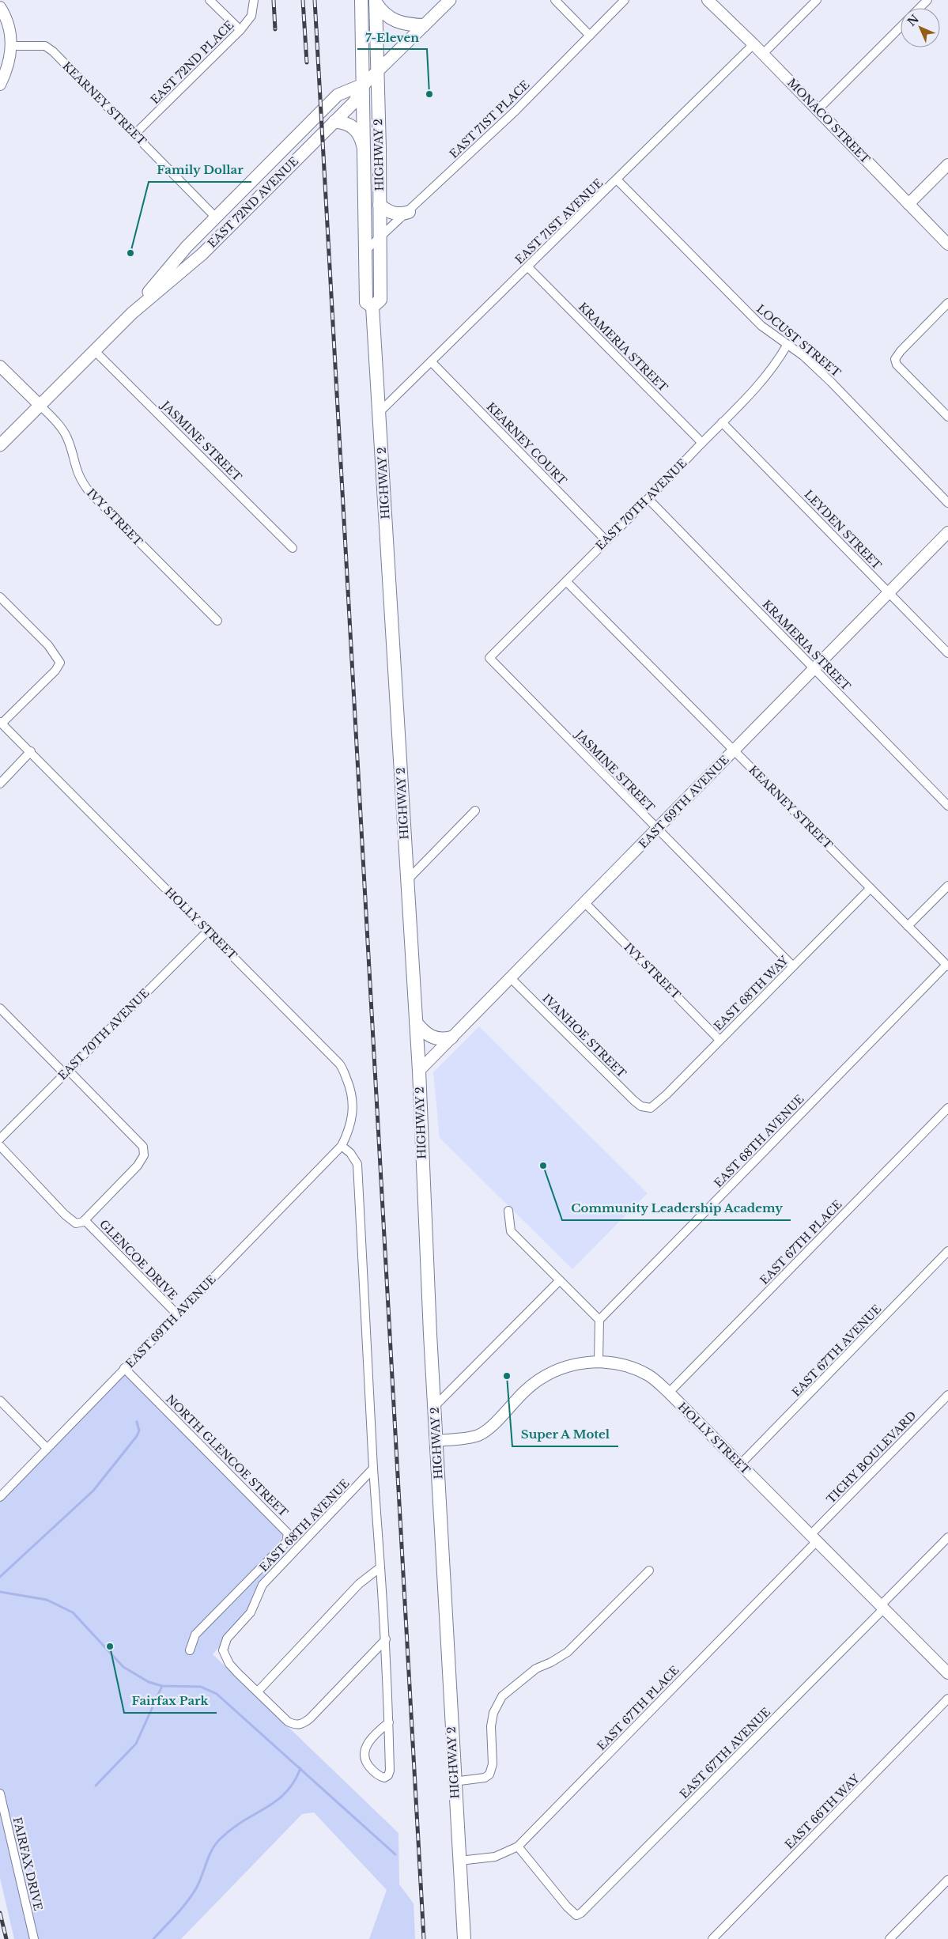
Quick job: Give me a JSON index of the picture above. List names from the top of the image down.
{
  "streets": {
    "main road": ["HIGHWAY 2", "EAST 72ND AVENUE"],
    "street": [
      "EAST 72ND PLACE",
      "KEARNEY STREET",
      "EAST 71ST PLACE",
      "MONACO STREET",
      "EAST 71ST AVENUE",
      "LOCUST STREET",
      "KRAMERIA STREET",
      "JASMINE STREET",
      "KEARNEY COURT",
      "EAST 70TH AVENUE",
      "IVY STREET",
      "LEYDEN STREET",
      "EAST 69TH AVENUE",
      "HOLLY STREET",
      "EAST 68TH WAY",
      "IVANHOE STREET",
      "EAST 68TH AVENUE",
      "EAST 67TH PLACE",
      "GLENCOE DRIVE",
      "EAST 67TH AVENUE",
      "NORTH GLENCOE STREET",
      "TICHY BOULEVARD",
      "EAST 66TH WAY",
      "FAIRFAX DRIVE"
    ]
  },
  "crossings": [
    ["EAST 72ND PLACE", "KEARNEY STREET"],
    ["KEARNEY STREET", "EAST 72ND AVENUE"],
    ["KEARNEY STREET", "EAST 70TH AVENUE"],
    ["KEARNEY STREET", "EAST 69TH AVENUE"],
    ["KEARNEY STREET", "EAST 68TH WAY"],
    ["KEARNEY STREET", "EAST 68TH AVENUE"],
    ["EAST 71ST PLACE", "HIGHWAY 2"],
    ["MONACO STREET", "EAST 71ST AVENUE"],
    ["HIGHWAY 2", "EAST 72ND AVENUE"],
    ["HIGHWAY 2", "EAST 71ST AVENUE"],
    ["HIGHWAY 2", "EAST 69TH AVENUE"],
    ["HIGHWAY 2", "HOLLY STREET"],
    ["HIGHWAY 2", "EAST 67TH PLACE"],
    ["EAST 72ND AVENUE", "JASMINE STREET"],
    ["EAST 72ND AVENUE", "IVY STREET"],
    ["EAST 71ST AVENUE", "LOCUST STREET"],
    ["EAST 71ST AVENUE", "KRAMERIA STREET"],
    ["EAST 71ST AVENUE", "KEARNEY COURT"],
    ["LOCUST STREET", "EAST 70TH AVENUE"],
    ["KRAMERIA STREET", "EAST 70TH AVENUE"],
    ["KRAMERIA STREET", "EAST 69TH AVENUE"],
    ["JASMINE STREET", "EAST 70TH AVENUE"],
    ["JASMINE STREET", "EAST 69TH AVENUE"],
    ["JASMINE STREET", "EAST 68TH WAY"],
    ["KEARNEY COURT", "EAST 70TH AVENUE"],
    ["EAST 70TH AVENUE", "LEYDEN STREET"],
    ["EAST 70TH AVENUE", "HOLLY STREET"],
    ["IVY STREET", "EAST 69TH AVENUE"],
    ["IVY STREET", "EAST 68TH WAY"],
    ["LEYDEN STREET", "EAST 69TH AVENUE"],
    ["EAST 69TH AVENUE", "HOLLY STREET"],
    ["EAST 69TH AVENUE", "IVANHOE STREET"],
    ["EAST 69TH AVENUE", "GLENCOE DRIVE"],
    ["EAST 69TH AVENUE", "NORTH GLENCOE STREET"],
    ["HOLLY STREET", "EAST 67TH PLACE"],
    ["HOLLY STREET", "EAST 67TH AVENUE"],
    ["HOLLY STREET", "TICHY BOULEVARD"],
    ["EAST 68TH WAY", "IVANHOE STREET"],
    ["EAST 67TH PLACE", "EAST 67TH AVENUE"],
    ["EAST 67TH PLACE", "TICHY BOULEVARD"]
  ],
  "places": [
    "7-Eleven",
    "Family Dollar",
    "Community Leadership Academy",
    "Super A Motel",
    "Fairfax Park"
  ],
  "north": "top left"
}
